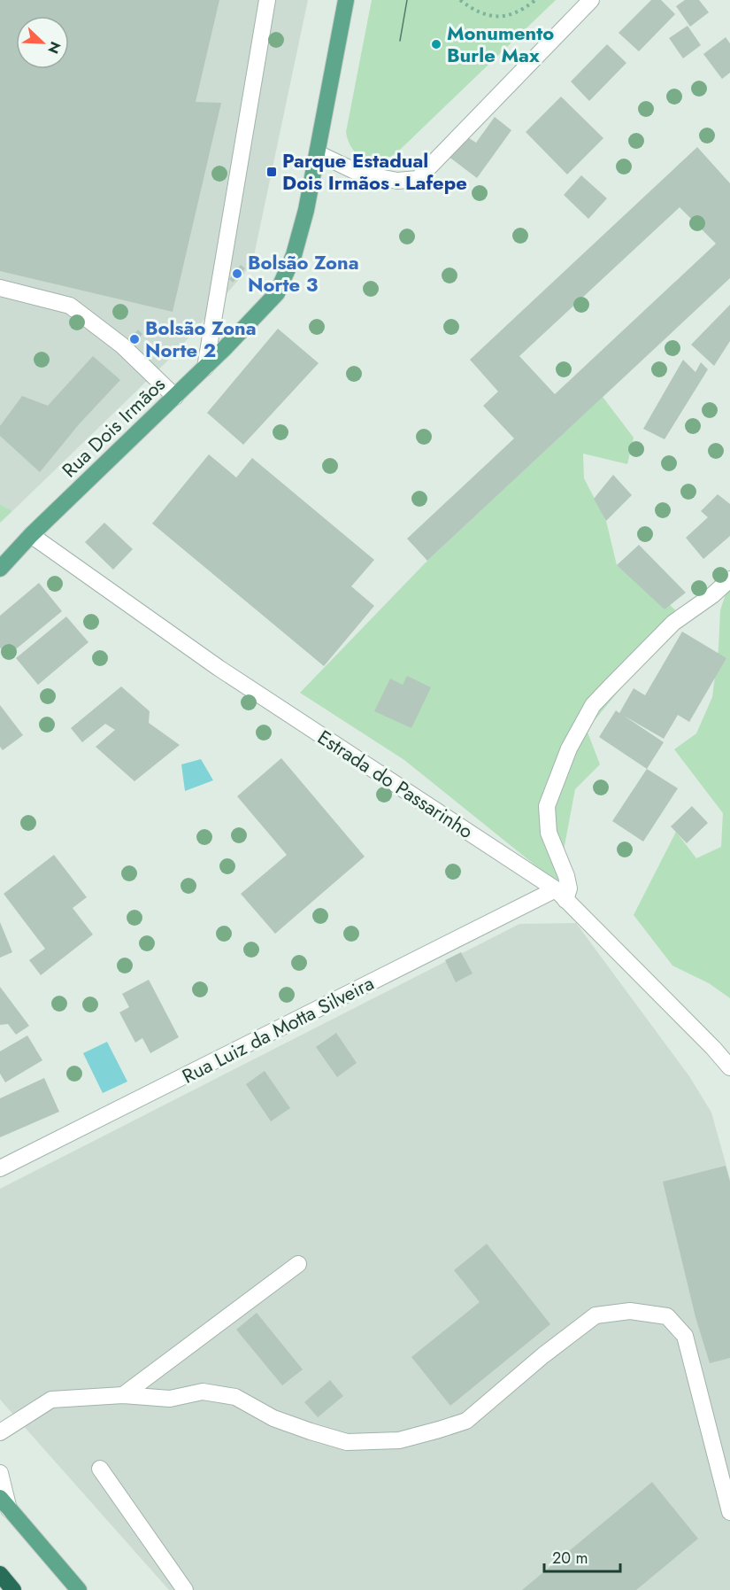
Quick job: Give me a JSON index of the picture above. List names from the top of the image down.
{
  "streets": {
    "main road": ["Rua Dois Irmãos"],
    "street": ["Estrada do Passarinho", "Rua Luiz da Motta Silveira"]
  },
  "crossings": [
    ["Rua Dois Irmãos", "Estrada do Passarinho"],
    ["Estrada do Passarinho", "Rua Luiz da Motta Silveira"]
  ],
  "places": {
    "other": ["Monumento Burle Max", "Bolsão Zona Norte 3", "Bolsão Zona Norte 2"],
    "transit": ["Parque Estadual Dois Irmãos - Lafepe"]
  },
  "scale_bar": "20 m",
  "north": "bottom right"
}
